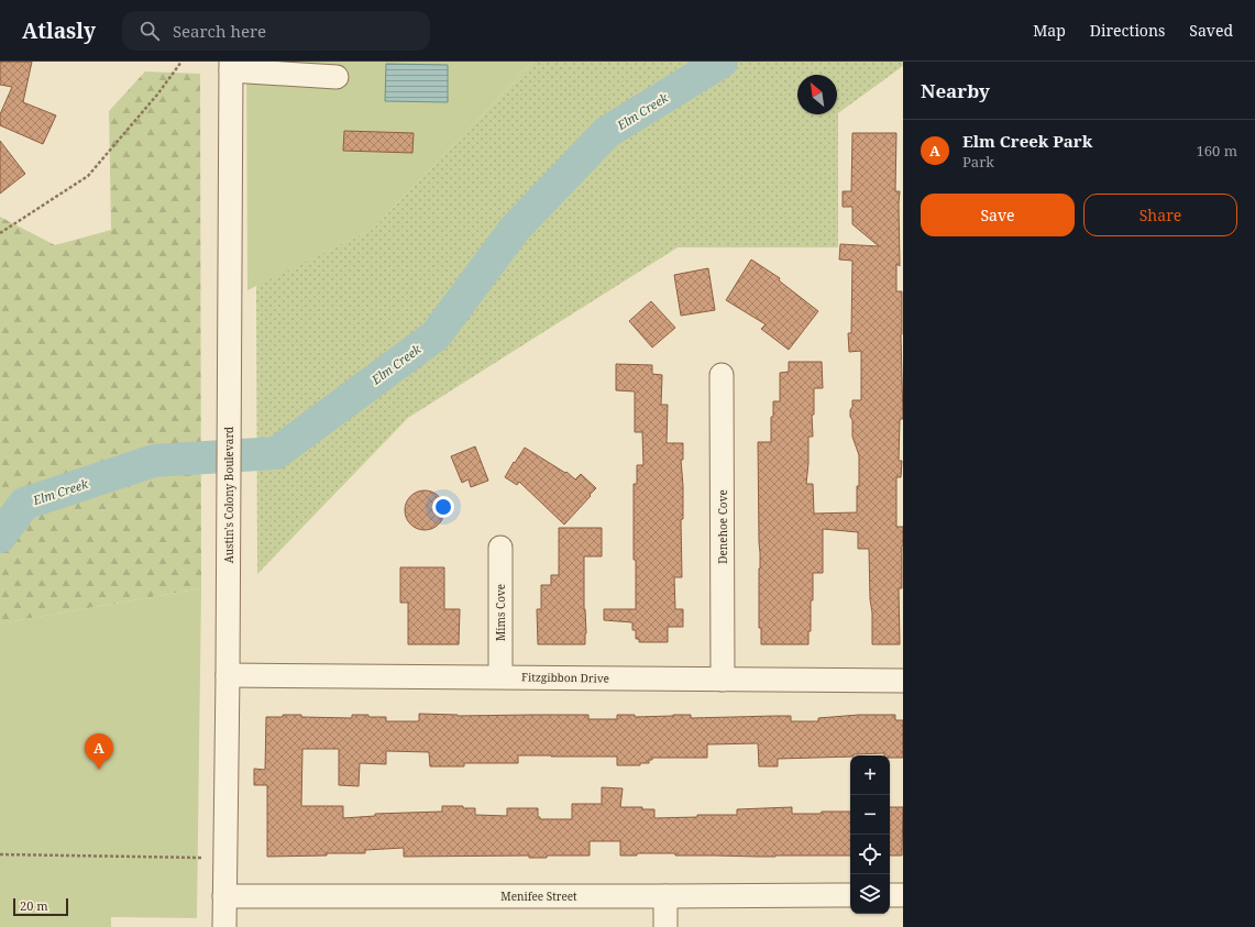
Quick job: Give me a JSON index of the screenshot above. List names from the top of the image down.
{
  "streets": {
    "street": [
      "Austin's Colony Boulevard",
      "Denehoe Cove",
      "Mims Cove",
      "Fitzgibbon Drive",
      "Menifee Street"
    ]
  },
  "crossings": [
    ["Austin's Colony Boulevard", "Fitzgibbon Drive"],
    ["Austin's Colony Boulevard", "Menifee Street"],
    ["Denehoe Cove", "Fitzgibbon Drive"],
    ["Mims Cove", "Fitzgibbon Drive"]
  ],
  "water": ["Elm Creek"],
  "scale_bar": "20 m",
  "north": "top left",
  "page": {
    "header": "Atlasly",
    "search": "Search here",
    "nav": ["Map", "Directions", "Saved"],
    "heading": "Nearby",
    "list": [
      {
        "mark": "A",
        "name": "Elm Creek Park",
        "note": "Park",
        "value": "160 m"
      }
    ],
    "buttons": ["Save", "Share"],
    "pins": "A",
    "map_buttons": ["+", "−"],
    "scale": "20 m"
  }
}
